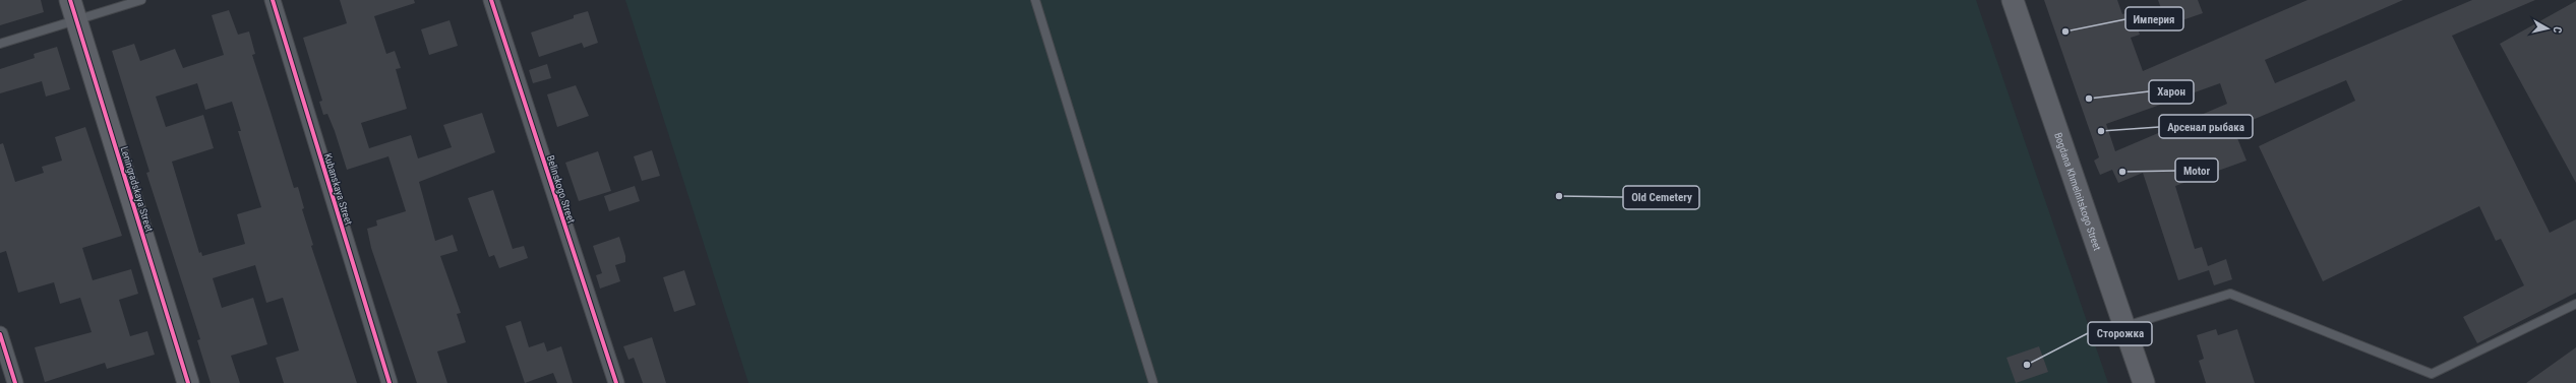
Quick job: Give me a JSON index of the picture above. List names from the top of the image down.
{
  "streets": {
    "main road": ["Leningradskaya Street", "Bogdana Khmelnitskogo Street"],
    "street": ["Kubanskaya Street", "Belinskogo Street"]
  },
  "places": [
    "Империя",
    "Харон",
    "Арсенал рыбака",
    "Motor",
    "Old Cemetery",
    "Сторожка"
  ],
  "north": "right"
}
